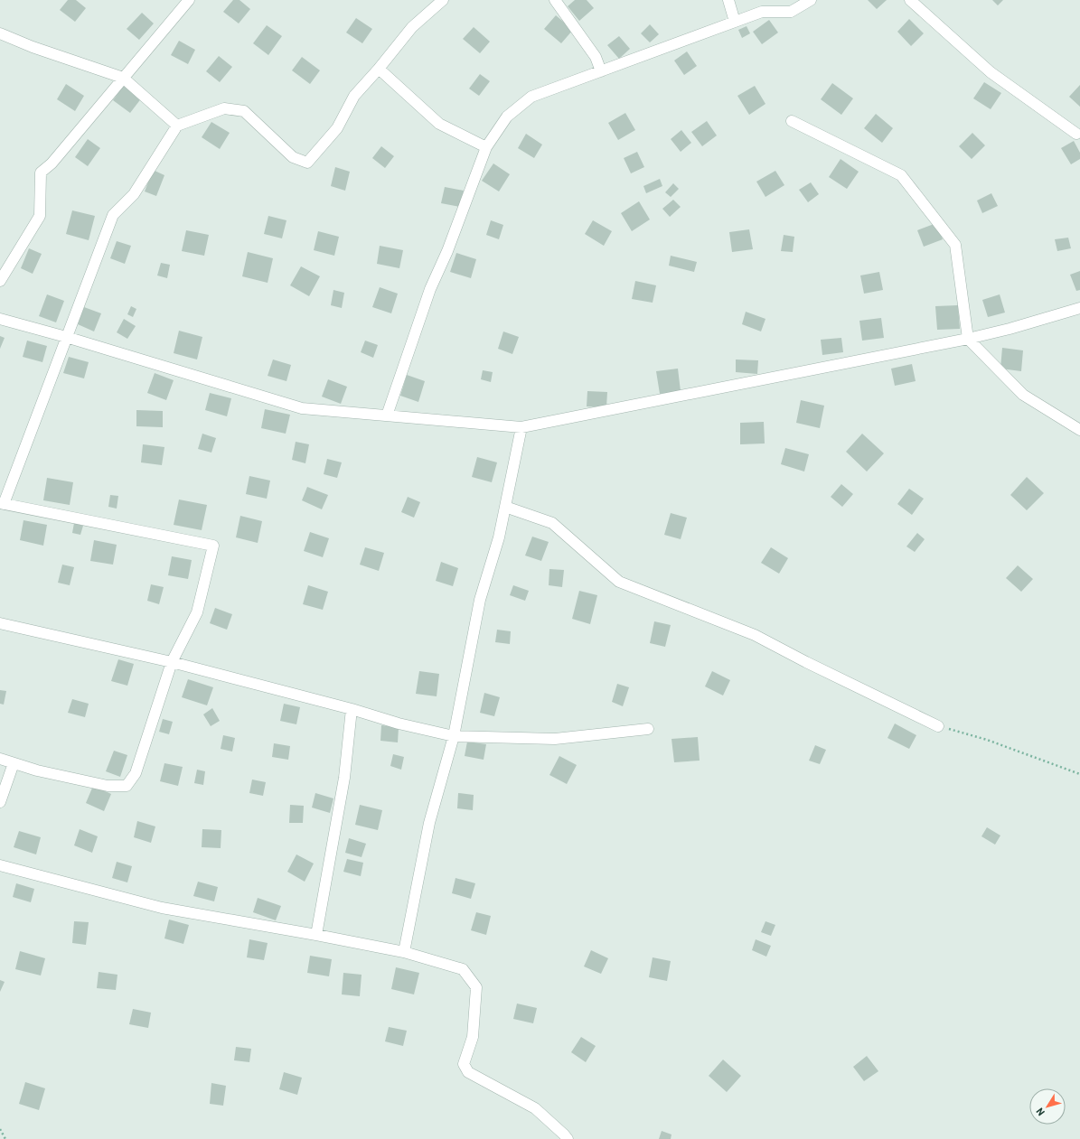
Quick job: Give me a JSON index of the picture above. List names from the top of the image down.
{
  "north": "bottom left"
}
